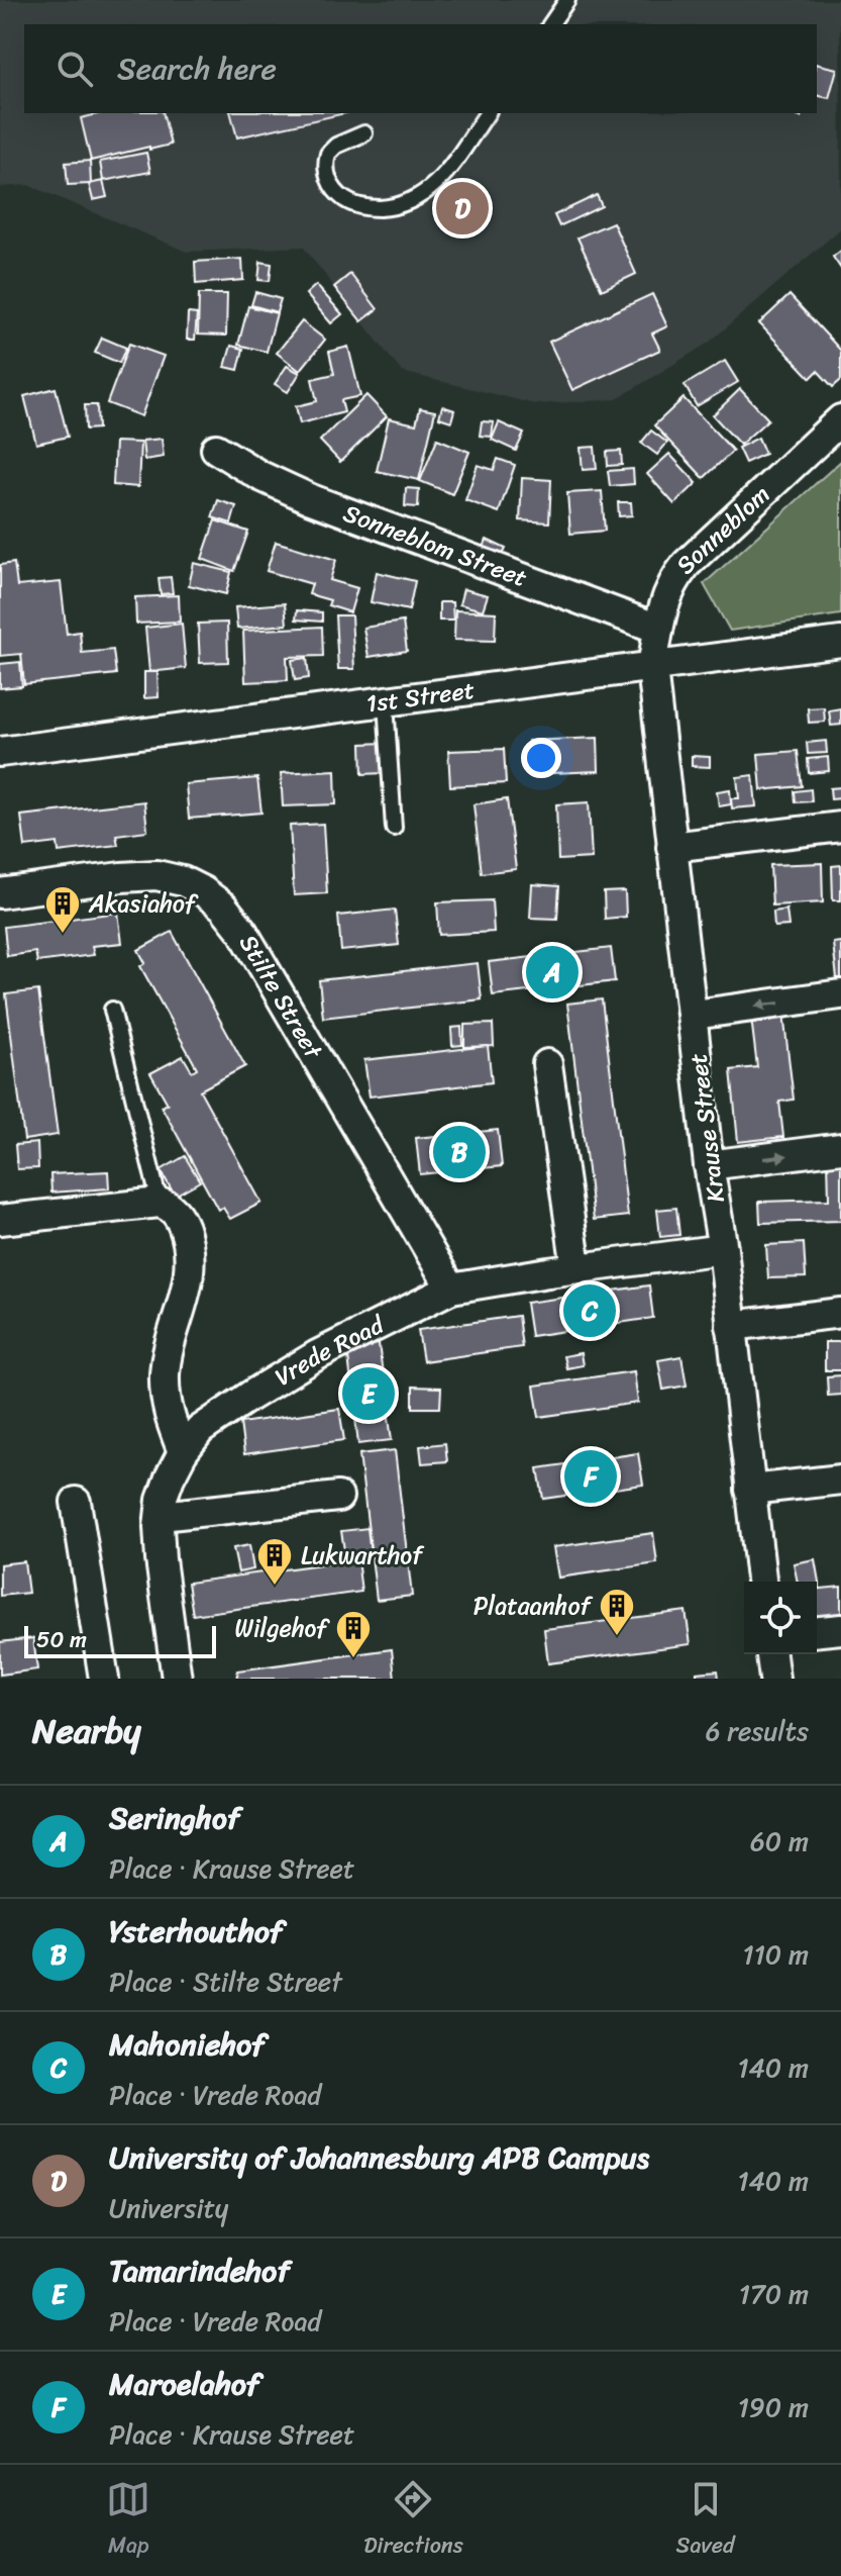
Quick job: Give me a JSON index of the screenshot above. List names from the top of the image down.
{
  "streets": {
    "street": [
      "Sonneblom",
      "Sonneblom Street",
      "1st Street",
      "Stilte Street",
      "Krause Street",
      "Vrede Road"
    ]
  },
  "crossings": [
    ["Sonneblom", "Sonneblom Street"],
    ["Sonneblom", "1st Street"],
    ["Sonneblom", "Krause Street"],
    ["1st Street", "Krause Street"],
    ["Stilte Street", "Vrede Road"],
    ["Krause Street", "Vrede Road"]
  ],
  "places": {
    "building": [
      "Akasiahof",
      "Lukwarthof",
      "Plataanhof",
      "Wilgehof"
    ]
  },
  "scale_bar": "50 m",
  "page": {
    "search": "Search here",
    "pins": [
      "D",
      "A",
      "B",
      "C",
      "E",
      "F"
    ],
    "scale": "50 m",
    "heading": ["Nearby", "6 results"],
    "list": [
      {
        "mark": "A",
        "name": "Seringhof",
        "note": "Place · Krause Street",
        "value": "60 m"
      },
      {
        "mark": "B",
        "name": "Ysterhouthof",
        "note": "Place · Stilte Street",
        "value": "110 m"
      },
      {
        "mark": "C",
        "name": "Mahoniehof",
        "note": "Place · Vrede Road",
        "value": "140 m"
      },
      {
        "mark": "D",
        "name": "University of Johannesburg APB Campus",
        "note": "University",
        "value": "140 m"
      },
      {
        "mark": "E",
        "name": "Tamarindehof",
        "note": "Place · Vrede Road",
        "value": "170 m"
      },
      {
        "mark": "F",
        "name": "Maroelahof",
        "note": "Place · Krause Street",
        "value": "190 m"
      }
    ],
    "nav": ["Map", "Directions", "Saved"]
  }
}
